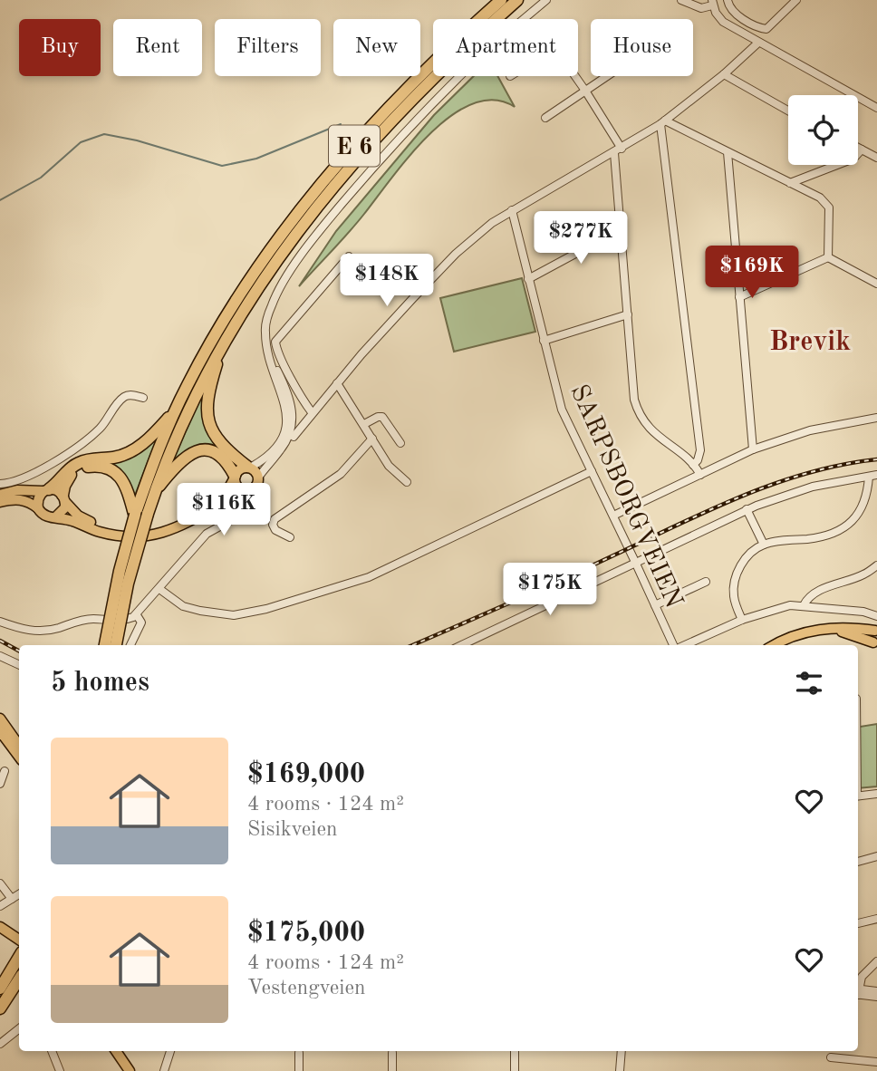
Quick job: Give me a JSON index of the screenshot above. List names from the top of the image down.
{
  "streets": {
    "highway": ["E 6"],
    "street": ["SARPSBORGVEIEN"]
  },
  "districts": ["Brevik"],
  "page": {
    "chip": [
      "Buy",
      "Rent",
      "Filters",
      "New",
      "Apartment",
      "House"
    ],
    "price": [
      "$277K",
      "$169K",
      "$148K",
      "$116K",
      "$175K"
    ],
    "heading": "5 homes",
    "list": [
      {
        "name": "$169,000",
        "note": "4 rooms · 124 m² · Sisikveien"
      },
      {
        "name": "$175,000",
        "note": "4 rooms · 124 m² · Vestengveien"
      }
    ]
  }
}
